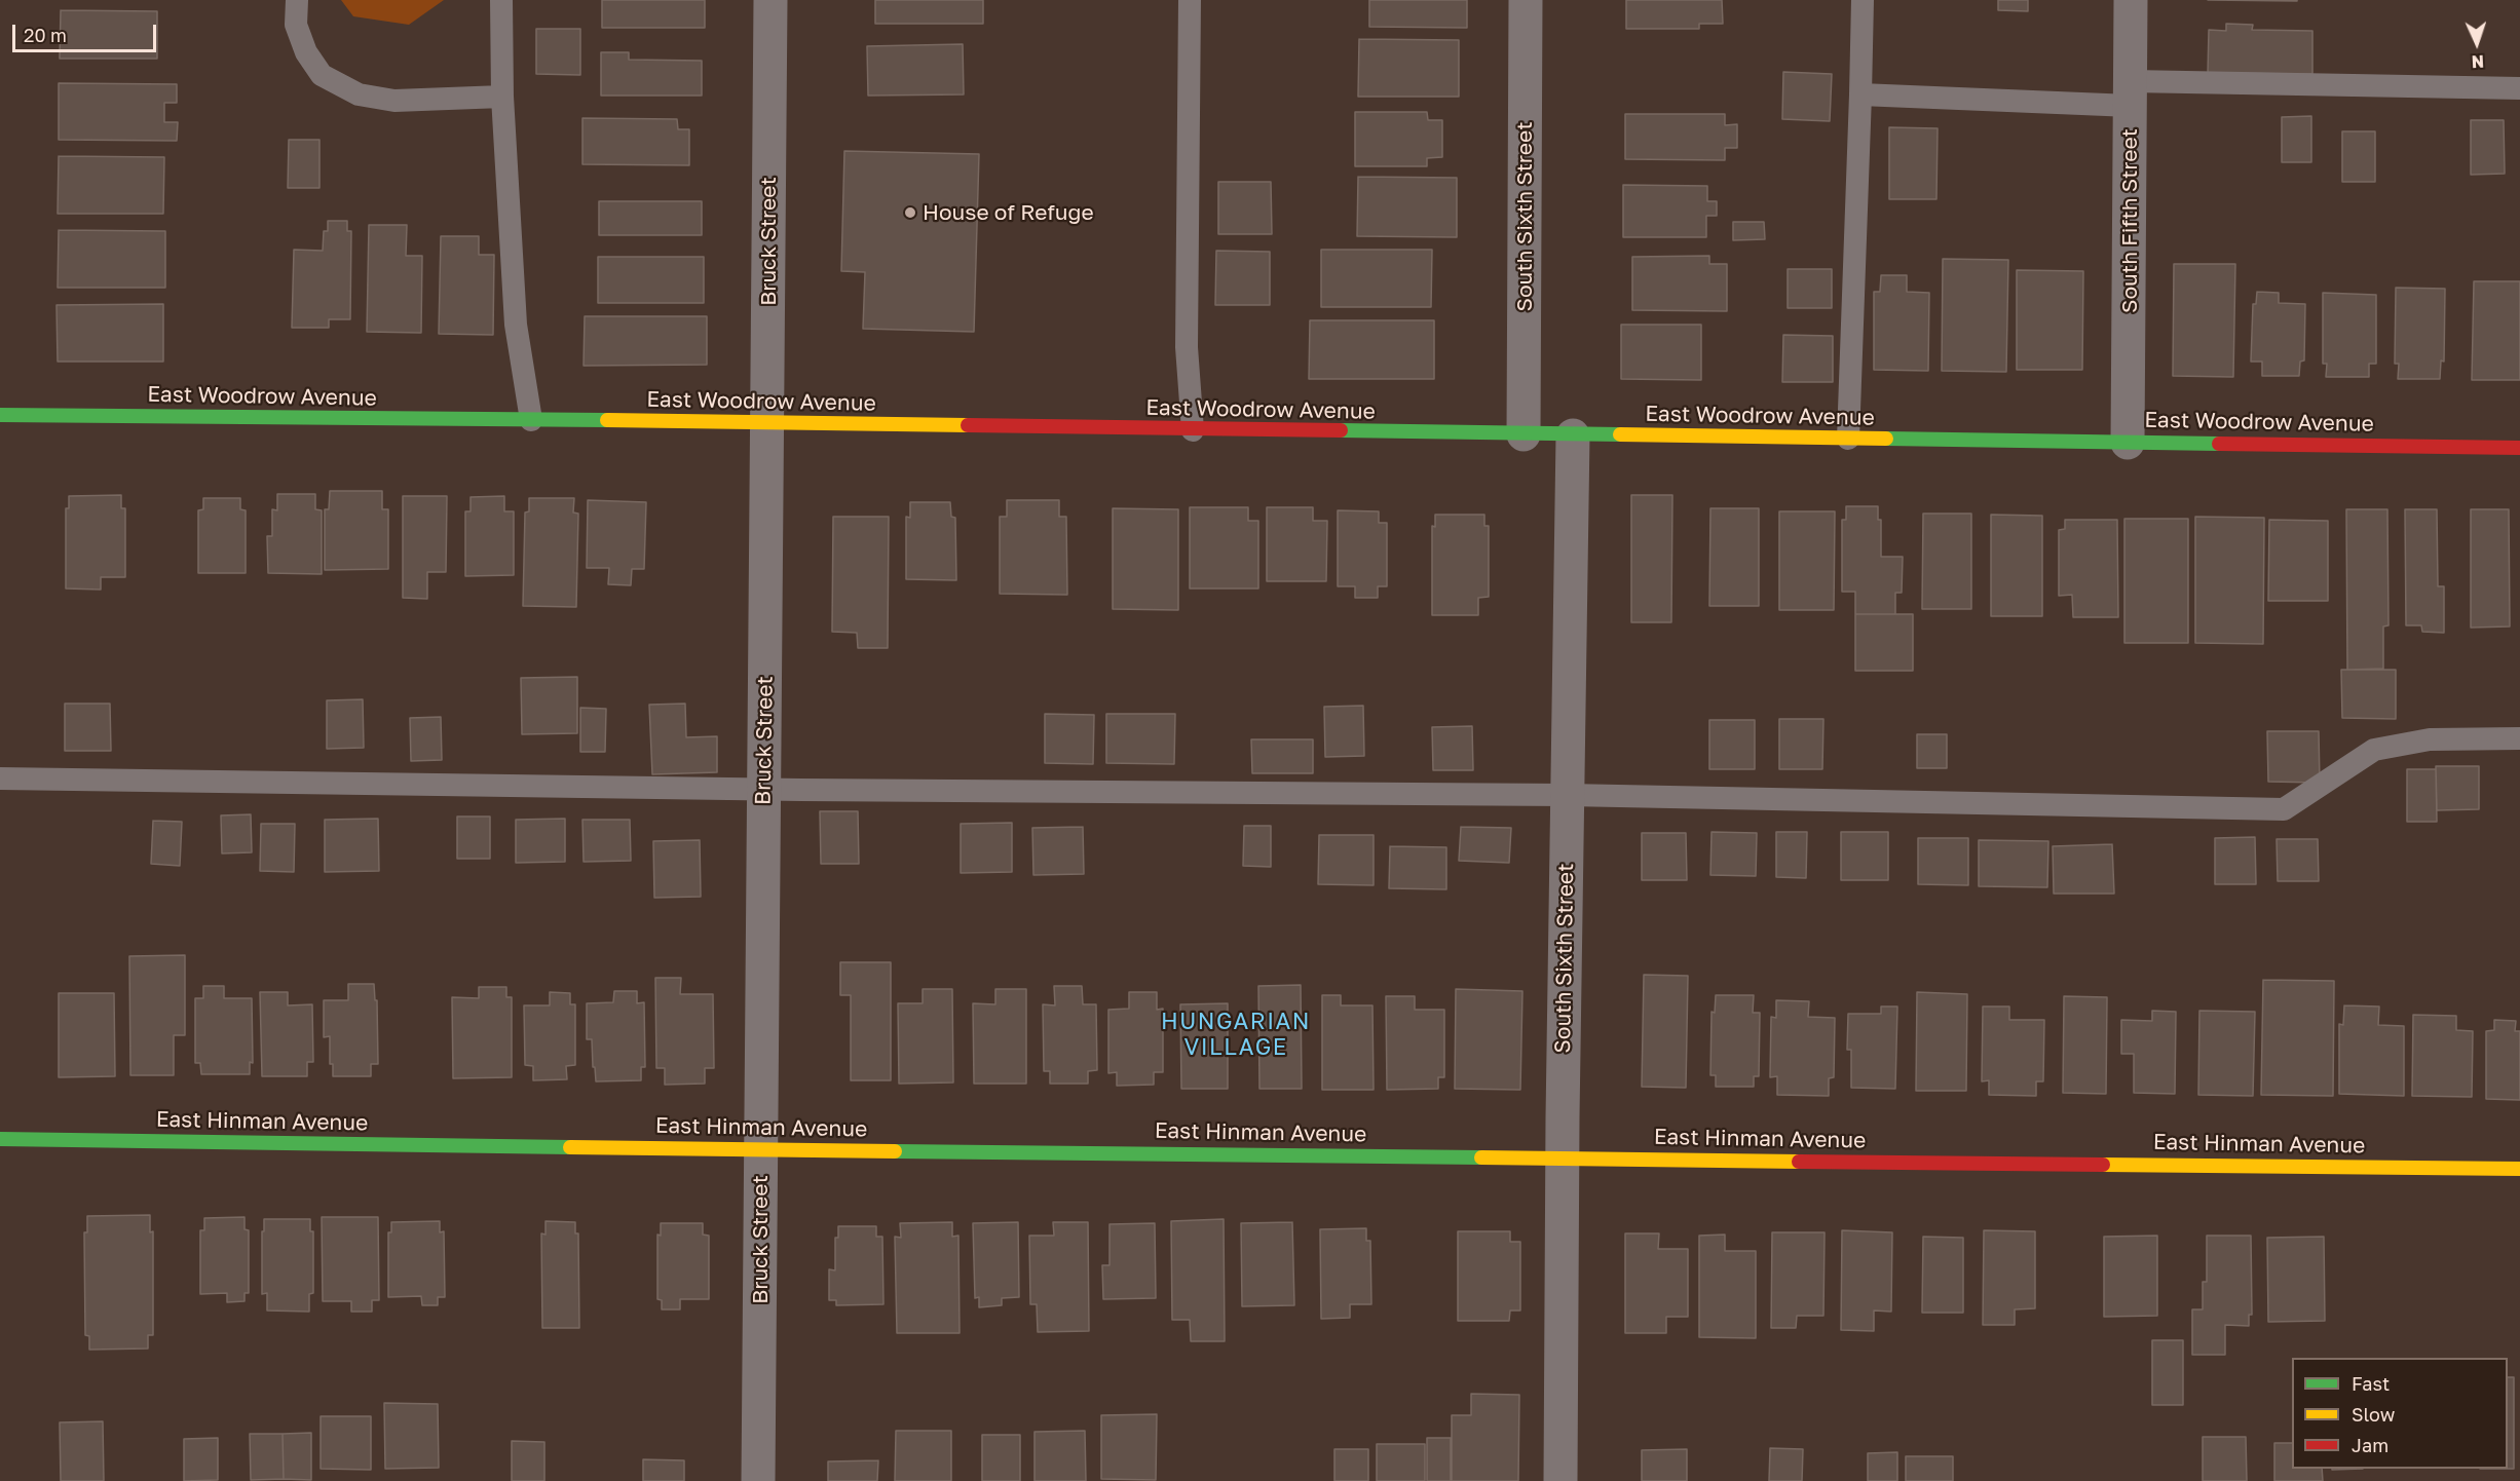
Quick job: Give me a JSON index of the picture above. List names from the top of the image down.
{
  "streets": {
    "street": [
      "South Sixth Street",
      "South Fifth Street",
      "Bruck Street",
      "East Woodrow Avenue",
      "East Hinman Avenue"
    ]
  },
  "crossings": [
    ["South Sixth Street", "East Woodrow Avenue"],
    ["South Sixth Street", "East Hinman Avenue"],
    ["South Fifth Street", "East Woodrow Avenue"],
    ["Bruck Street", "East Woodrow Avenue"],
    ["Bruck Street", "East Hinman Avenue"]
  ],
  "districts": ["HUNGARIAN VILLAGE"],
  "places": ["House of Refuge"],
  "legend": ["Fast", "Slow", "Jam"],
  "scale_bar": "20 m",
  "north": "bottom"
}
